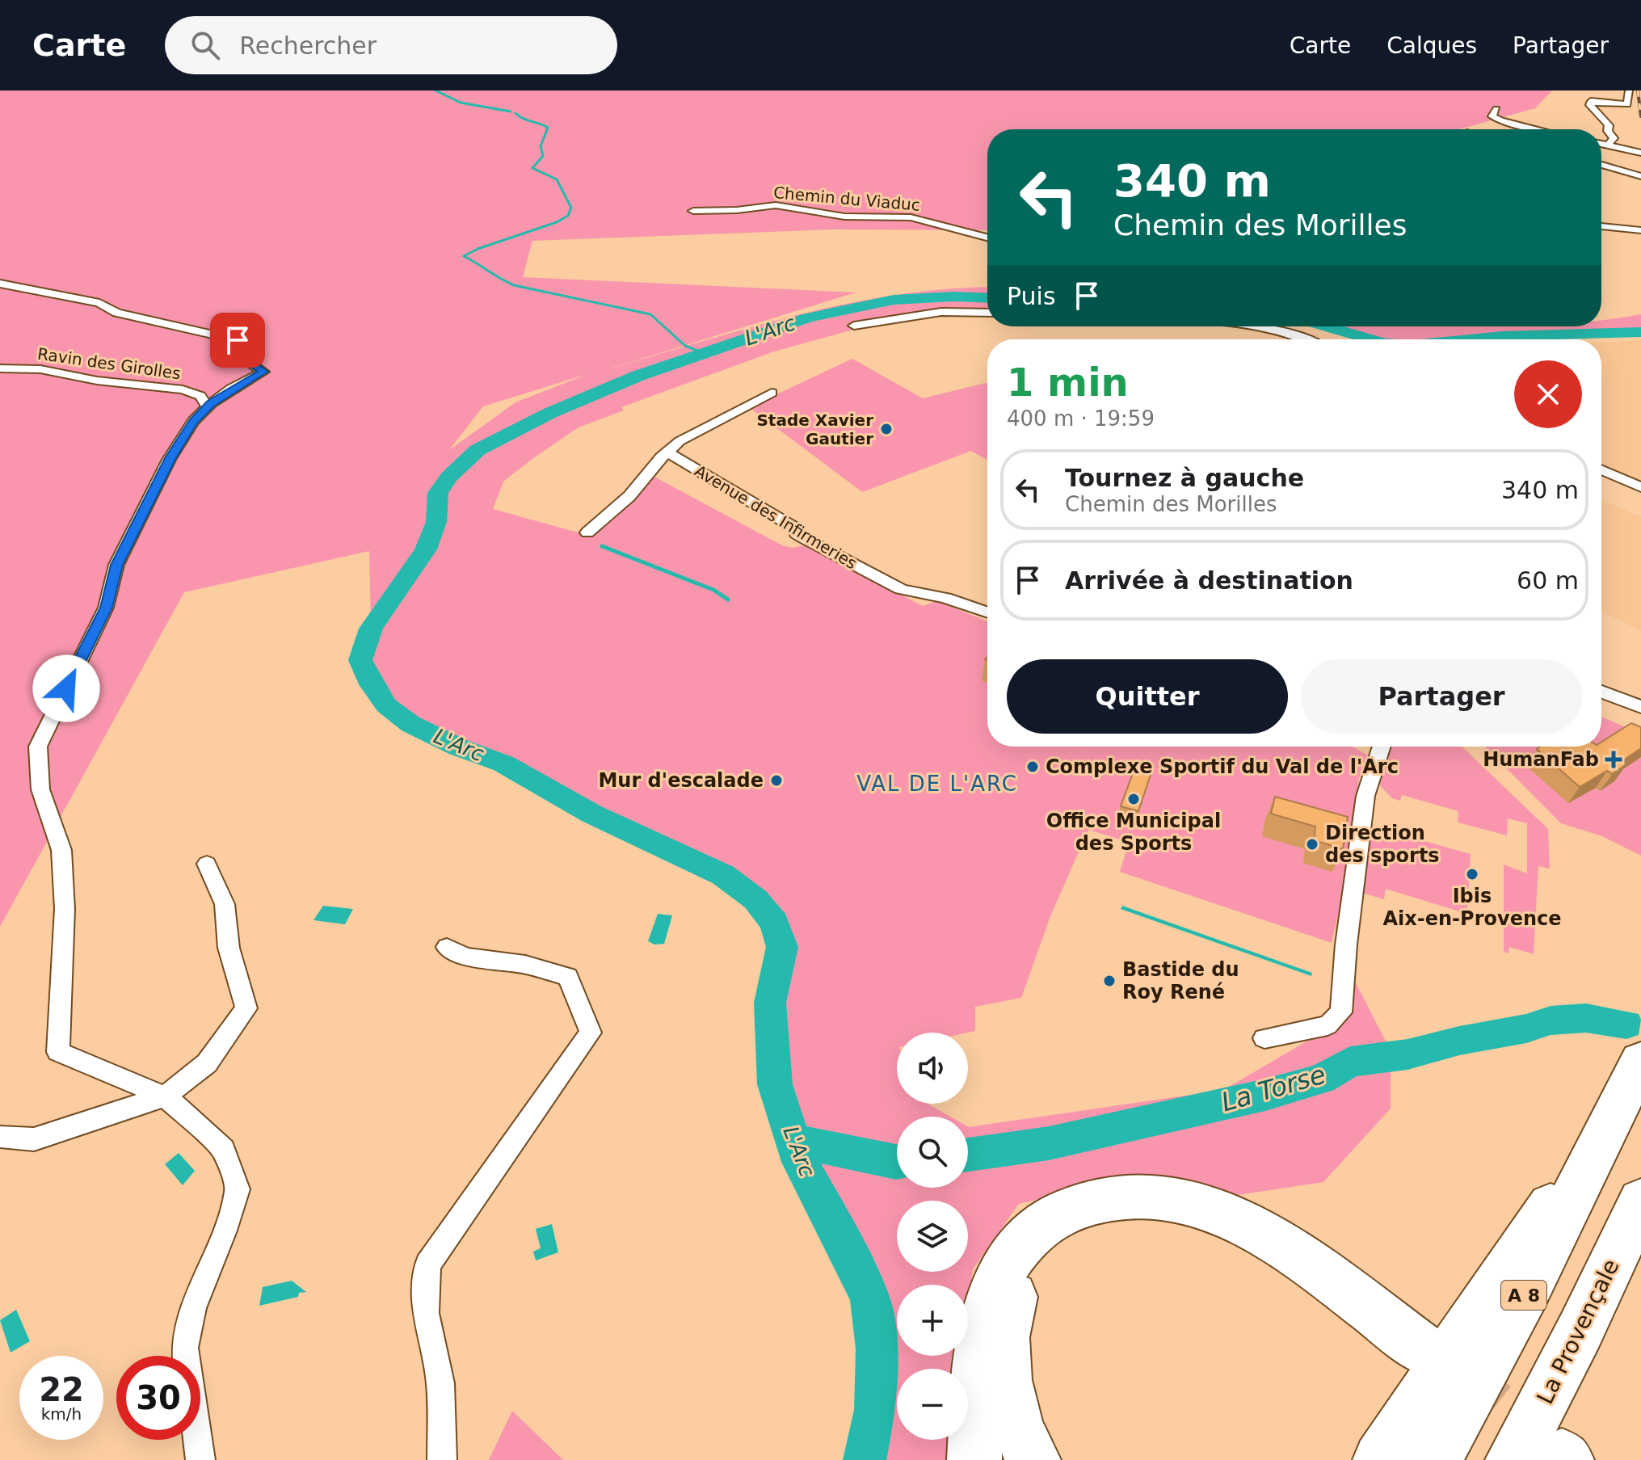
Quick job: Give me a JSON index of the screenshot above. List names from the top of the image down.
{
  "streets": {
    "highway": ["A 8", "La Provençale"],
    "street": ["Chemin du Viaduc", "Ravin des Girolles", "Avenue des Infirmeries"]
  },
  "districts": ["VAL DE L'ARC"],
  "water": ["L'Arc", "La Torse"],
  "places": {
    "other": [
      "Stade Xavier Gautier",
      "Complexe Sportif du Val de l'Arc",
      "Mur d'escalade",
      "Office Municipal des Sports",
      "Direction des sports",
      "Ibis Aix-en-Provence",
      "Bastide du Roy René"
    ],
    "health": ["HumanFab"]
  },
  "page": {
    "header": "Carte",
    "search": "Rechercher",
    "nav": ["Carte", "Calques", "Partager"],
    "turn": ["340 m", "Chemin des Morilles"],
    "then": "Puis",
    "heading": ["1 min", "400 m · 19:59"],
    "list": [
      {
        "name": "Tournez à gauche",
        "note": "Chemin des Morilles",
        "value": "340 m"
      },
      {
        "name": "Arrivée à destination",
        "value": "60 m"
      }
    ],
    "buttons": ["Quitter", "Partager"],
    "map_buttons": ["+", "−"],
    "speed": "22 km/h",
    "limit": "30"
  }
}
